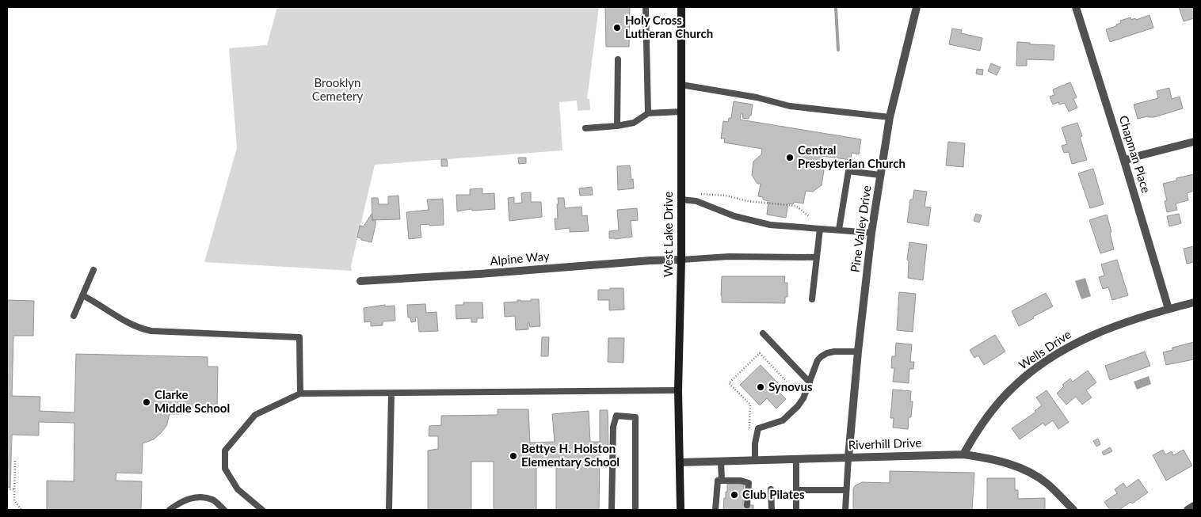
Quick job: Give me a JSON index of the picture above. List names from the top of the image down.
{
  "streets": {
    "main road": ["West Lake Drive"],
    "street": [
      "Chapman Place",
      "Pine Valley Drive",
      "Alpine Way",
      "Wells Drive",
      "Riverhill Drive"
    ]
  },
  "crossings": [
    ["Chapman Place", "Wells Drive"],
    ["Pine Valley Drive", "Riverhill Drive"],
    ["West Lake Drive", "Alpine Way"],
    ["West Lake Drive", "Riverhill Drive"],
    ["Wells Drive", "Riverhill Drive"]
  ],
  "parks": ["Brooklyn Cemetery"],
  "places": [
    "Holy Cross Lutheran Church",
    "Central Presbyterian Church",
    "Synovus",
    "Clarke Middle School",
    "Bettye H. Holston Elementary School",
    "Club Pilates"
  ]
}
